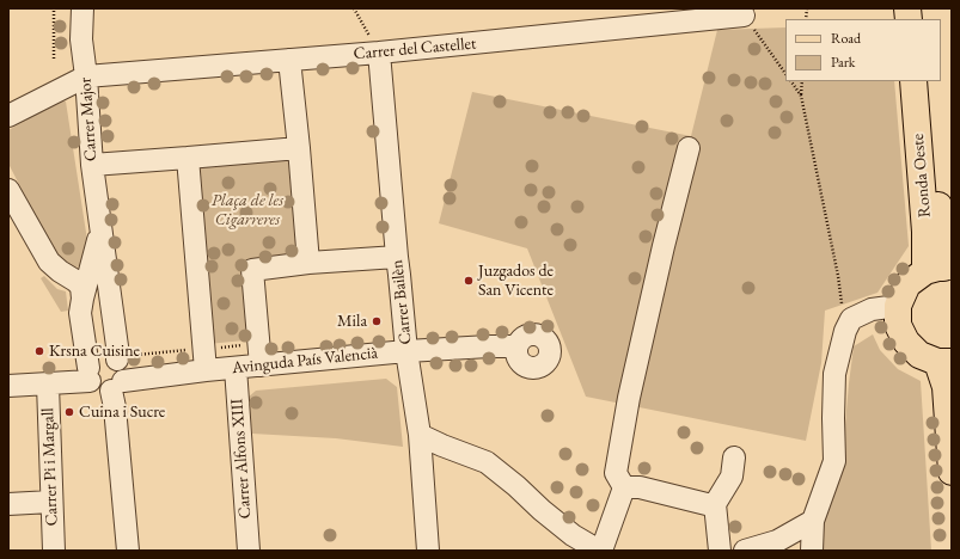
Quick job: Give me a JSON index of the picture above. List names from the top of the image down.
{
  "streets": {
    "main road": ["Ronda Oeste"],
    "street": [
      "Carrer del Castellet",
      "Carrer Major",
      "Carrer Bailèn",
      "Avinguda País Valencià",
      "Carrer Alfons XIII",
      "Carrer Pi i Margall"
    ]
  },
  "crossings": [
    ["Carrer del Castellet", "Carrer Major"],
    ["Carrer del Castellet", "Carrer Bailèn"],
    ["Carrer Major", "Avinguda País Valencià"],
    ["Carrer Bailèn", "Avinguda País Valencià"],
    ["Avinguda País Valencià", "Carrer Alfons XIII"]
  ],
  "parks": ["Plaça de les Cigarreres"],
  "places": [
    "Juzgados de San Vicente",
    "Mila",
    "Krsna Cuisine",
    "Cuina i Sucre"
  ],
  "legend": ["Road", "Park"]
}
